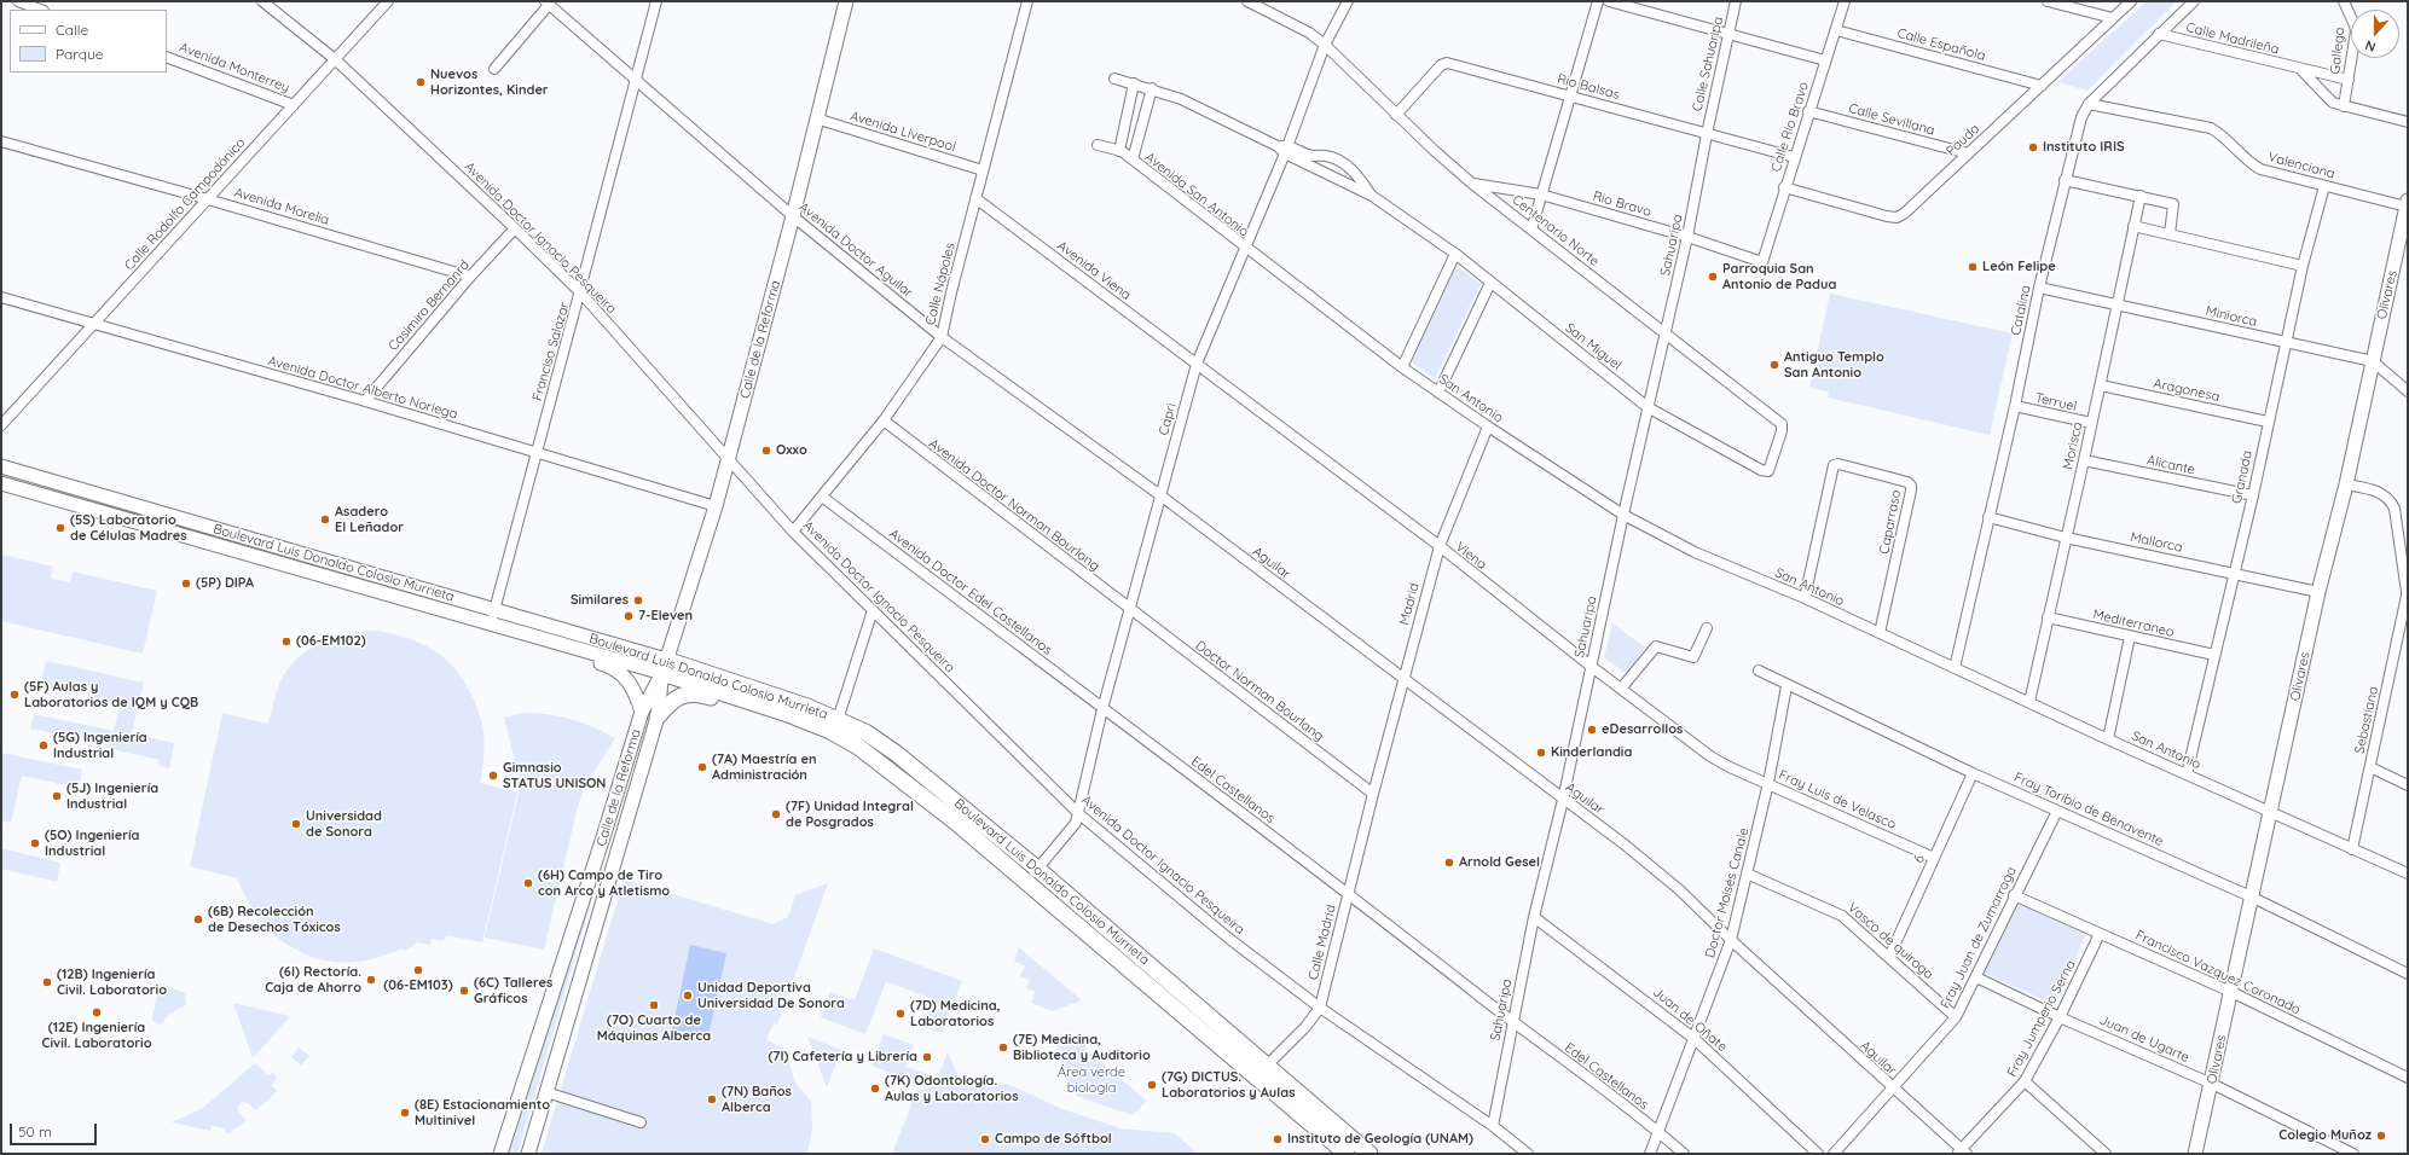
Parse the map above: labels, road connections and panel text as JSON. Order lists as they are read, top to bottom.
{
  "streets": {
    "main road": ["Olivares", "Calle de la Reforma", "Boulevard Luis Donaldo Colosio Murrieta"],
    "street": [
      "Calle Madrileña",
      "Calle Española",
      "Gallega",
      "Calle Sahuaripa",
      "Avenida Monterrey",
      "Rio Balsas",
      "Calle Sevillana",
      "Calle Río Bravo",
      "Avenida Liverpool",
      "Pauda",
      "Valenciana",
      "Avenida San Antonio",
      "Calle Rodolfo Campodónico",
      "Rio Bravo",
      "Avenida Morelia",
      "Centenario Norte",
      "Avenida Doctor Ignacio Pesqueira",
      "Sahuaripa",
      "Avenida Doctor Aguilar",
      "Avenida Viena",
      "Calle Nápoles",
      "Casimiro Bernanrd",
      "Catalina",
      "Miniorca",
      "San Miguel",
      "Franciso Salazar",
      "Avenida Doctor Alberto Noriega",
      "Aragonesa",
      "San Antonio",
      "Terruel",
      "Capri",
      "Morisca",
      "Alicante",
      "Granada",
      "Avenida Doctor Norman Bourlong",
      "Caparraso",
      "Mallorca",
      "Viena",
      "Aguilar",
      "Avenida Doctor Edel Castellanos",
      "Madrid",
      "Mediterraneo",
      "Doctor Norman Bourlang",
      "Sebastiana",
      "Edel Castellanos",
      "Fray Luis de Velasco",
      "Fray Toribio de Benavente",
      "6",
      "Doctor Moisés Canale",
      "Fray Juan de Zumarraga",
      "Vasco de quiroga",
      "Calle Madrid",
      "Francisco Vazquez Coronado",
      "Fray Jumperio Serna",
      "Juan de Oñate",
      "Juan de Ugarte"
    ]
  },
  "crossings": [
    ["Calle Madrileña", "Gallega"],
    ["Calle Madrileña", "Catalina"],
    ["Calle Española", "Calle Río Bravo"],
    ["Calle Española", "Pauda"],
    ["Calle Sahuaripa", "Rio Balsas"],
    ["Calle Sahuaripa", "Sahuaripa"],
    ["Avenida Monterrey", "Calle Rodolfo Campodónico"],
    ["Rio Balsas", "Calle Río Bravo"],
    ["Rio Balsas", "Centenario Norte"],
    ["Rio Balsas", "Sahuaripa"],
    ["Calle Sevillana", "Calle Río Bravo"],
    ["Calle Sevillana", "Pauda"],
    ["Calle Río Bravo", "Pauda"],
    ["Calle Río Bravo", "Rio Bravo"],
    ["Avenida Liverpool", "Calle Nápoles"],
    ["Avenida Liverpool", "Calle de la Reforma"],
    ["Valenciana", "Olivares"],
    ["Valenciana", "Catalina"],
    ["Valenciana", "Granada"],
    ["Avenida San Antonio", "San Antonio"],
    ["Avenida San Antonio", "Capri"],
    ["Calle Rodolfo Campodónico", "Avenida Morelia"],
    ["Calle Rodolfo Campodónico", "Avenida Doctor Ignacio Pesqueira"],
    ["Calle Rodolfo Campodónico", "Avenida Doctor Alberto Noriega"],
    ["Rio Bravo", "Centenario Norte"],
    ["Rio Bravo", "Sahuaripa"],
    ["Avenida Morelia", "Casimiro Bernanrd"],
    ["Centenario Norte", "Sahuaripa"],
    ["Centenario Norte", "San Miguel"],
    ["Centenario Norte", "Capri"],
    ["Avenida Doctor Ignacio Pesqueira", "Sahuaripa"],
    ["Avenida Doctor Ignacio Pesqueira", "Calle Nápoles"],
    ["Avenida Doctor Ignacio Pesqueira", "Casimiro Bernanrd"],
    ["Avenida Doctor Ignacio Pesqueira", "Calle de la Reforma"],
    ["Avenida Doctor Ignacio Pesqueira", "Franciso Salazar"],
    ["Avenida Doctor Ignacio Pesqueira", "Capri"],
    ["Avenida Doctor Ignacio Pesqueira", "Calle Madrid"],
    ["Sahuaripa", "San Miguel"],
    ["Sahuaripa", "San Antonio"],
    ["Sahuaripa", "Viena"],
    ["Sahuaripa", "Aguilar"],
    ["Sahuaripa", "Edel Castellanos"],
    ["Sahuaripa", "Juan de Oñate"],
    ["Avenida Doctor Aguilar", "Calle Nápoles"],
    ["Avenida Doctor Aguilar", "Calle de la Reforma"],
    ["Avenida Doctor Aguilar", "Franciso Salazar"],
    ["Avenida Doctor Aguilar", "Capri"],
    ["Avenida Doctor Aguilar", "Aguilar"],
    ["Avenida Viena", "Calle Nápoles"],
    ["Avenida Viena", "Capri"],
    ["Avenida Viena", "Viena"],
    ["Calle Nápoles", "Avenida Doctor Norman Bourlong"],
    ["Calle Nápoles", "Avenida Doctor Edel Castellanos"],
    ["Olivares", "Miniorca"],
    ["Olivares", "San Antonio"],
    ["Olivares", "Mallorca"],
    ["Olivares", "Sebastiana"],
    ["Olivares", "Fray Toribio de Benavente"],
    ["Olivares", "Francisco Vazquez Coronado"],
    ["Olivares", "Juan de Ugarte"],
    ["Casimiro Bernanrd", "Avenida Doctor Alberto Noriega"],
    ["Catalina", "Miniorca"],
    ["Catalina", "San Antonio"],
    ["Catalina", "Terruel"],
    ["Catalina", "Mallorca"],
    ["Miniorca", "Morisca"],
    ["Miniorca", "Granada"],
    ["Calle de la Reforma", "Avenida Doctor Alberto Noriega"],
    ["Calle de la Reforma", "Boulevard Luis Donaldo Colosio Murrieta"],
    ["San Miguel", "Capri"],
    ["Franciso Salazar", "Avenida Doctor Alberto Noriega"],
    ["Franciso Salazar", "Boulevard Luis Donaldo Colosio Murrieta"],
    ["Aragonesa", "Morisca"],
    ["Aragonesa", "Granada"],
    ["San Antonio", "Capri"],
    ["San Antonio", "Morisca"],
    ["San Antonio", "Granada"],
    ["San Antonio", "Caparraso"],
    ["San Antonio", "Madrid"],
    ["San Antonio", "Sebastiana"],
    ["Terruel", "Morisca"],
    ["Capri", "Avenida Doctor Norman Bourlong"],
    ["Capri", "Viena"],
    ["Capri", "Boulevard Luis Donaldo Colosio Murrieta"],
    ["Capri", "Aguilar"],
    ["Capri", "Avenida Doctor Edel Castellanos"],
    ["Capri", "Doctor Norman Bourlang"],
    ["Capri", "Edel Castellanos"],
    ["Morisca", "Alicante"],
    ["Morisca", "Mallorca"],
    ["Morisca", "Mediterraneo"],
    ["Alicante", "Granada"],
    ["Granada", "Mallorca"],
    ["Granada", "Mediterraneo"],
    ["Avenida Doctor Norman Bourlong", "Doctor Norman Bourlang"],
    ["Viena", "Madrid"],
    ["Viena", "Fray Luis de Velasco"],
    ["Boulevard Luis Donaldo Colosio Murrieta", "Calle Madrid"],
    ["Aguilar", "Madrid"],
    ["Aguilar", "Doctor Moisés Canale"],
    ["Aguilar", "Fray Juan de Zumarraga"],
    ["Aguilar", "Fray Jumperio Serna"],
    ["Avenida Doctor Edel Castellanos", "Edel Castellanos"],
    ["Madrid", "Doctor Norman Bourlang"],
    ["Madrid", "Calle Madrid"],
    ["Doctor Norman Bourlang", "Calle Madrid"],
    ["Edel Castellanos", "Doctor Moisés Canale"],
    ["Edel Castellanos", "Calle Madrid"],
    ["Fray Luis de Velasco", "6"],
    ["Fray Luis de Velasco", "Doctor Moisés Canale"],
    ["Fray Toribio de Benavente", "6"],
    ["Fray Toribio de Benavente", "Doctor Moisés Canale"],
    ["Fray Toribio de Benavente", "Fray Juan de Zumarraga"],
    ["6", "Vasco de quiroga"],
    ["Doctor Moisés Canale", "Vasco de quiroga"],
    ["Doctor Moisés Canale", "Juan de Oñate"],
    ["Fray Juan de Zumarraga", "Vasco de quiroga"],
    ["Fray Juan de Zumarraga", "Francisco Vazquez Coronado"],
    ["Fray Juan de Zumarraga", "Juan de Ugarte"],
    ["Francisco Vazquez Coronado", "Fray Jumperio Serna"],
    ["Fray Jumperio Serna", "Juan de Ugarte"]
  ],
  "parks": ["Área verde biología"],
  "places": [
    "Nuevos Horizontes, Kinder",
    "Instituto IRIS",
    "León Felipe",
    "Parroquia San Antonio de Padua",
    "Antiguo Templo San Antonio",
    "Oxxo",
    "Asadero El Leñador",
    "(5S) Laboratorio de Células Madres",
    "(5P) DIPA",
    "Similares",
    "7-Eleven",
    "(06-EM102)",
    "(5F) Aulas y Laboratorios de IQM y CQB",
    "eDesarrollos",
    "(5G) Ingeniería Industrial",
    "Kinderlandia",
    "(7A) Maestría en Administración",
    "Gimnasio STATUS UNISON",
    "(5J) Ingeniería Industrial",
    "(7F) Unidad Integral de Posgrados",
    "Universidad de Sonora",
    "(5O) Ingeniería Industrial",
    "Arnold Gesel",
    "(6H) Campo de Tiro con Arco y Atletismo",
    "(6B) Recolección de Desechos Tóxicos",
    "(06-EM103)",
    "(6I) Rectoría. Caja de Ahorro",
    "(12B) Ingeniería Civil. Laboratorio",
    "(6C) Talleres Gráficos",
    "Unidad Deportiva Universidad De Sonora",
    "(7O) Cuarto de Máquinas Alberca",
    "(12E) Ingeniería Civil. Laboratorio",
    "(7D) Medicina, Laboratorios",
    "(7E) Medicina, Biblioteca y Auditorio",
    "(7I) Cafetería y Librería",
    "(7G) DICTUS. Laboratorios y Aulas",
    "(7K) Odontología. Aulas y Laboratorios",
    "(7N) Baños Alberca",
    "(8E) Estacionamiento Multinivel",
    "Colegio Muñoz",
    "Campo de Sóftbol",
    "Instituto de Geología (UNAM)"
  ],
  "legend": ["Calle", "Parque"],
  "scale_bar": "50 m",
  "north": "bottom"
}
